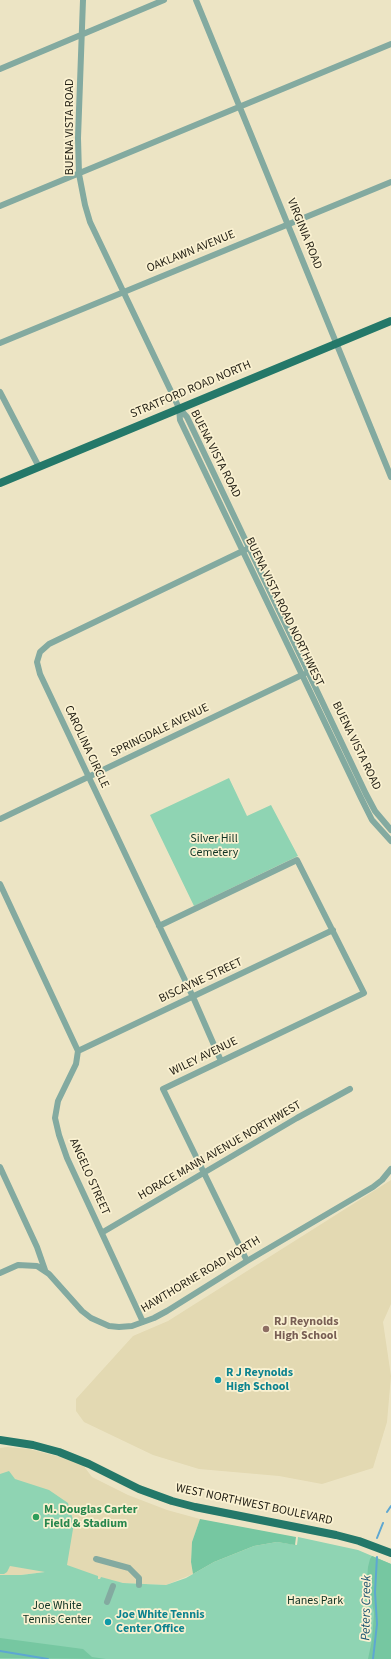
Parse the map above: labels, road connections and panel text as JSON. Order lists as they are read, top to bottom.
{
  "streets": {
    "main road": ["STRATFORD ROAD NORTH", "WEST NORTHWEST BOULEVARD"],
    "street": [
      "BUENA VISTA ROAD",
      "VIRGINIA ROAD",
      "OAKLAWN AVENUE",
      "BUENA VISTA ROAD NORTHWEST",
      "SPRINGDALE AVENUE",
      "CAROLINA CIRCLE",
      "BISCAYNE STREET",
      "WILEY AVENUE",
      "HORACE MANN AVENUE NORTHWEST",
      "ANGELO STREET",
      "HAWTHORNE ROAD NORTH"
    ]
  },
  "crossings": [
    ["BUENA VISTA ROAD", "OAKLAWN AVENUE"],
    ["BUENA VISTA ROAD", "STRATFORD ROAD NORTH"],
    ["BUENA VISTA ROAD", "BUENA VISTA ROAD NORTHWEST"],
    ["BUENA VISTA ROAD", "SPRINGDALE AVENUE"],
    ["BUENA VISTA ROAD", "CAROLINA CIRCLE"],
    ["VIRGINIA ROAD", "OAKLAWN AVENUE"],
    ["VIRGINIA ROAD", "STRATFORD ROAD NORTH"],
    ["STRATFORD ROAD NORTH", "BUENA VISTA ROAD NORTHWEST"],
    ["BUENA VISTA ROAD NORTHWEST", "SPRINGDALE AVENUE"],
    ["BUENA VISTA ROAD NORTHWEST", "CAROLINA CIRCLE"],
    ["SPRINGDALE AVENUE", "CAROLINA CIRCLE"],
    ["CAROLINA CIRCLE", "BISCAYNE STREET"],
    ["CAROLINA CIRCLE", "WILEY AVENUE"],
    ["BISCAYNE STREET", "WILEY AVENUE"],
    ["BISCAYNE STREET", "ANGELO STREET"],
    ["WILEY AVENUE", "HORACE MANN AVENUE NORTHWEST"],
    ["WILEY AVENUE", "HAWTHORNE ROAD NORTH"],
    ["HORACE MANN AVENUE NORTHWEST", "ANGELO STREET"],
    ["ANGELO STREET", "HAWTHORNE ROAD NORTH"]
  ],
  "water": ["Peters Creek"],
  "parks": ["Silver Hill Cemetery", "Hanes Park", "Joe White Tennis Center"],
  "places": [
    "RJ Reynolds High School",
    "R J Reynolds High School",
    "M. Douglas Carter Field & Stadium",
    "Joe White Tennis Center Office"
  ]
}
